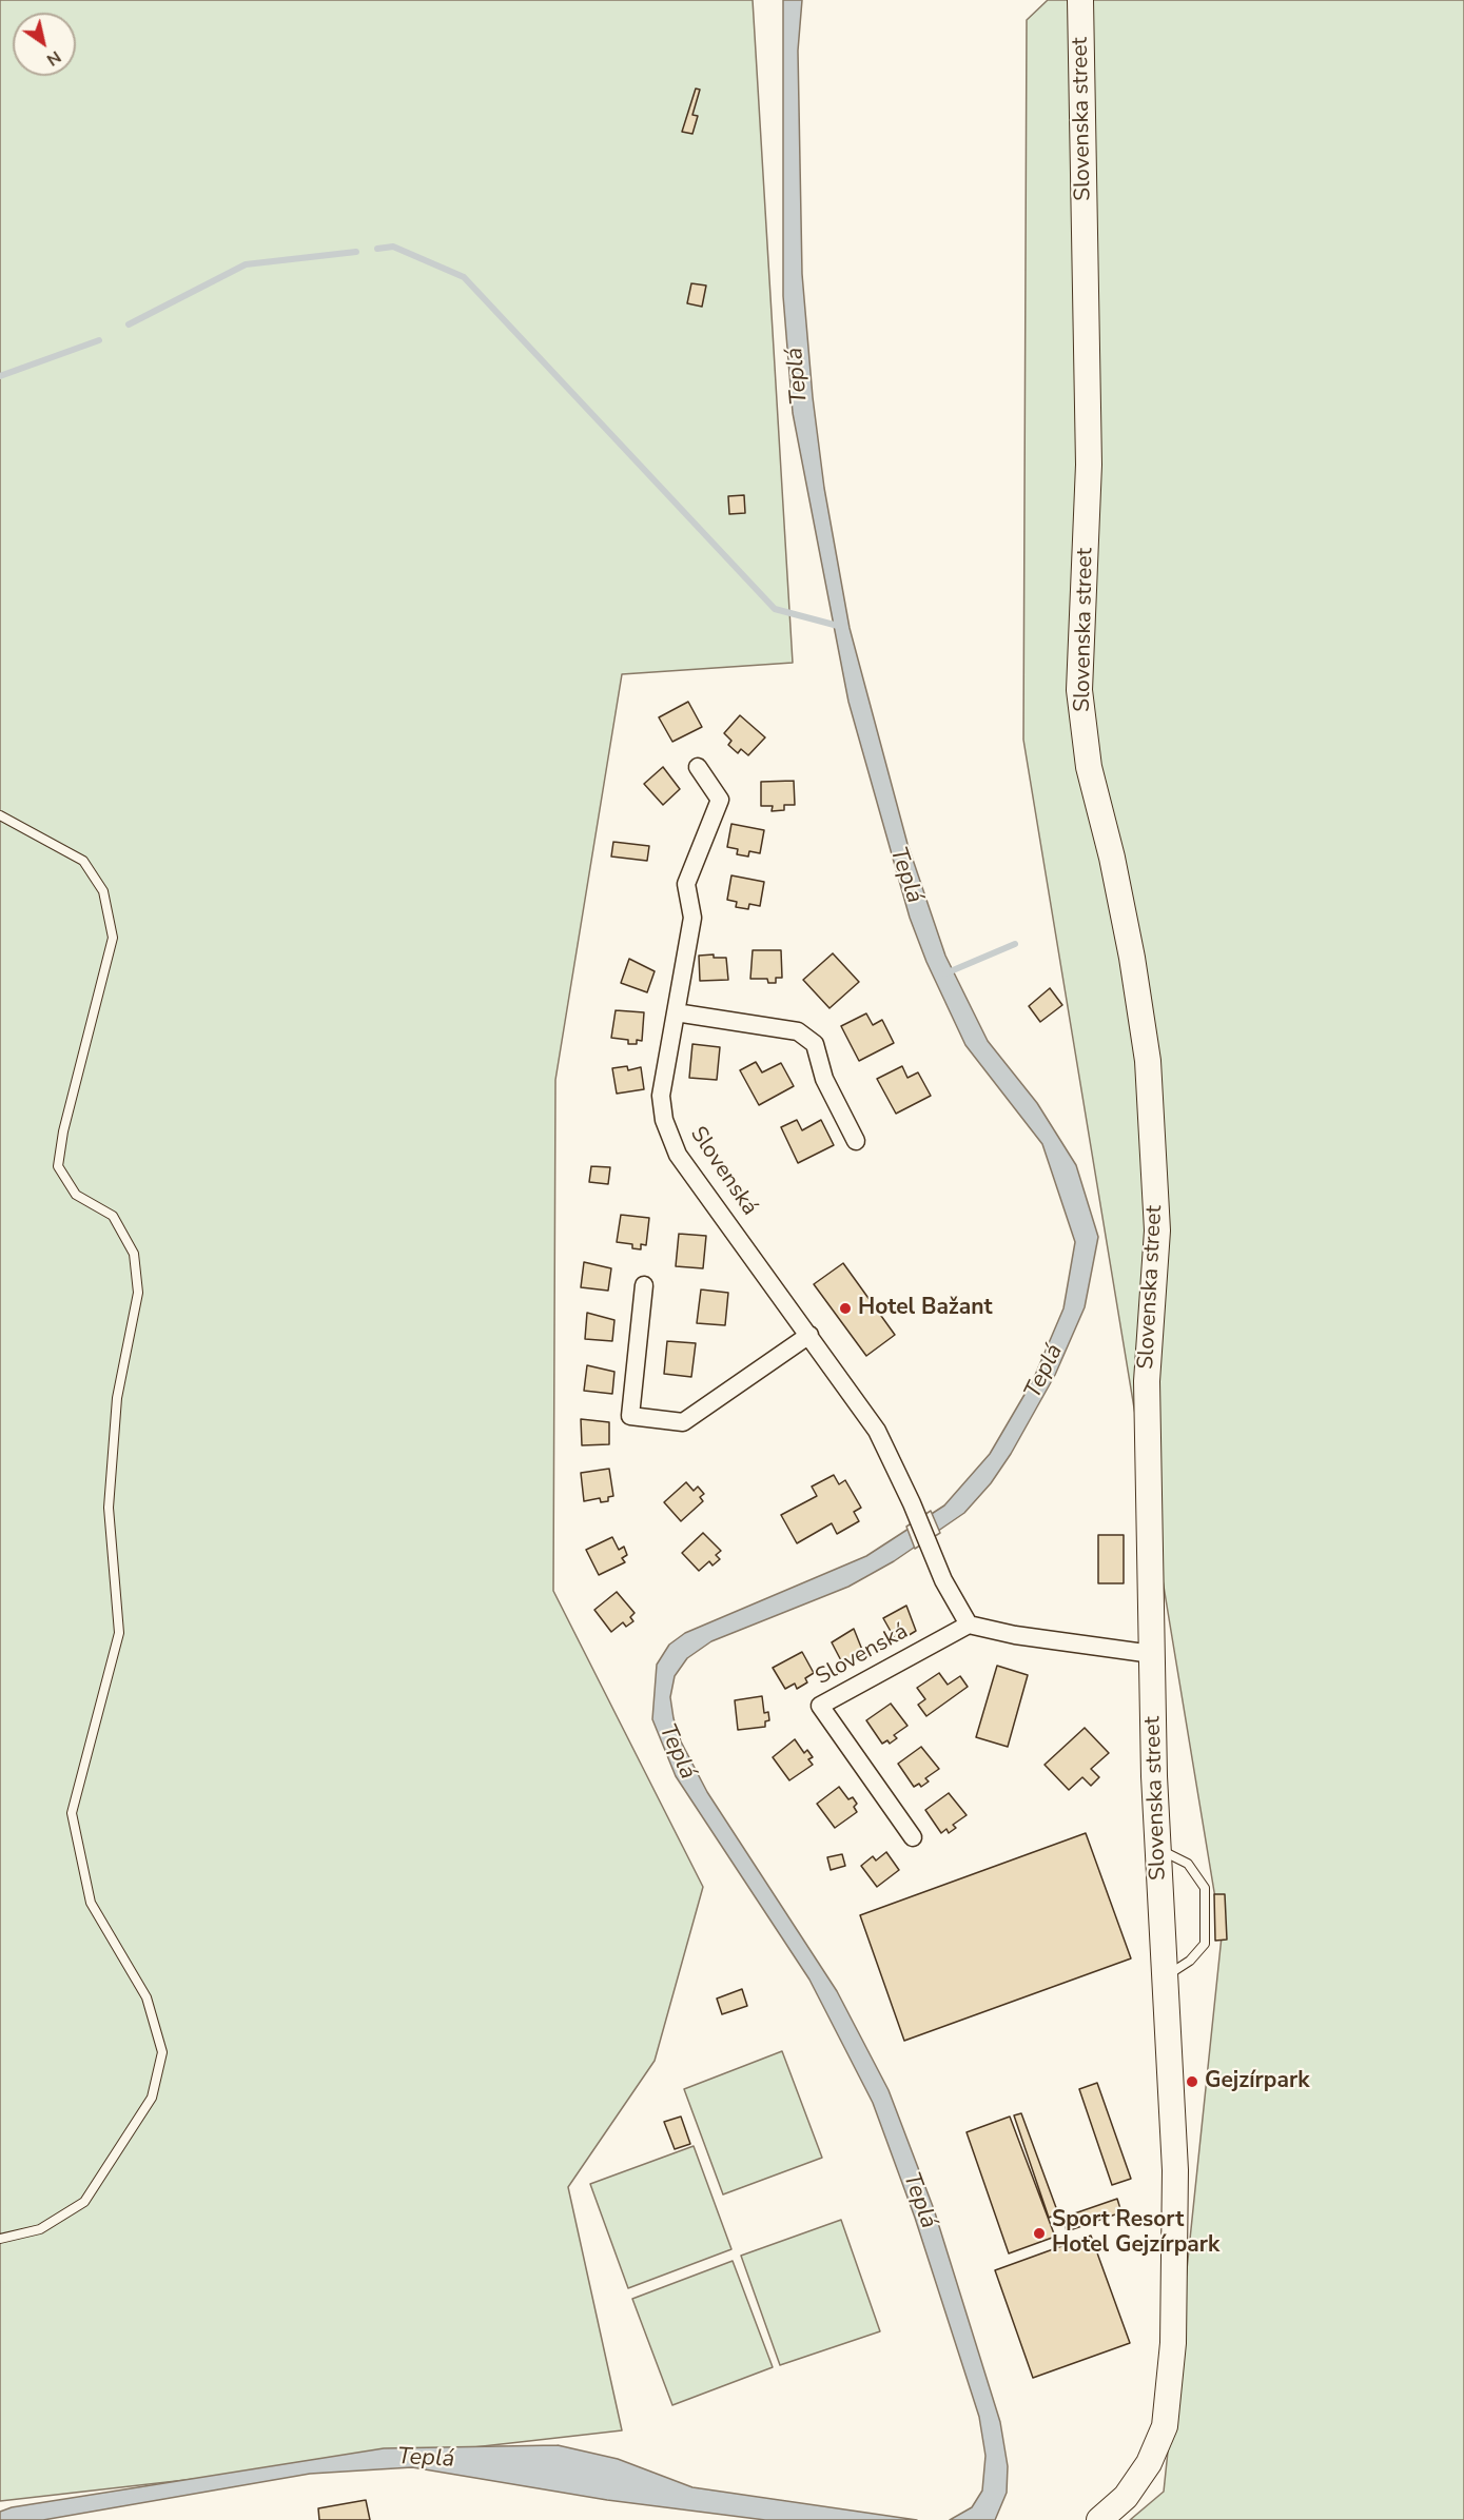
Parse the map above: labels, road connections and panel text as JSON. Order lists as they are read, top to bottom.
{
  "streets": {
    "street": ["Slovenska street", "Slovenská"]
  },
  "water": ["Teplá"],
  "places": ["Hotel Bažant", "Gejzírpark", "Sport Resort Hotel Gejzírpark"],
  "north": "bottom right"
}
